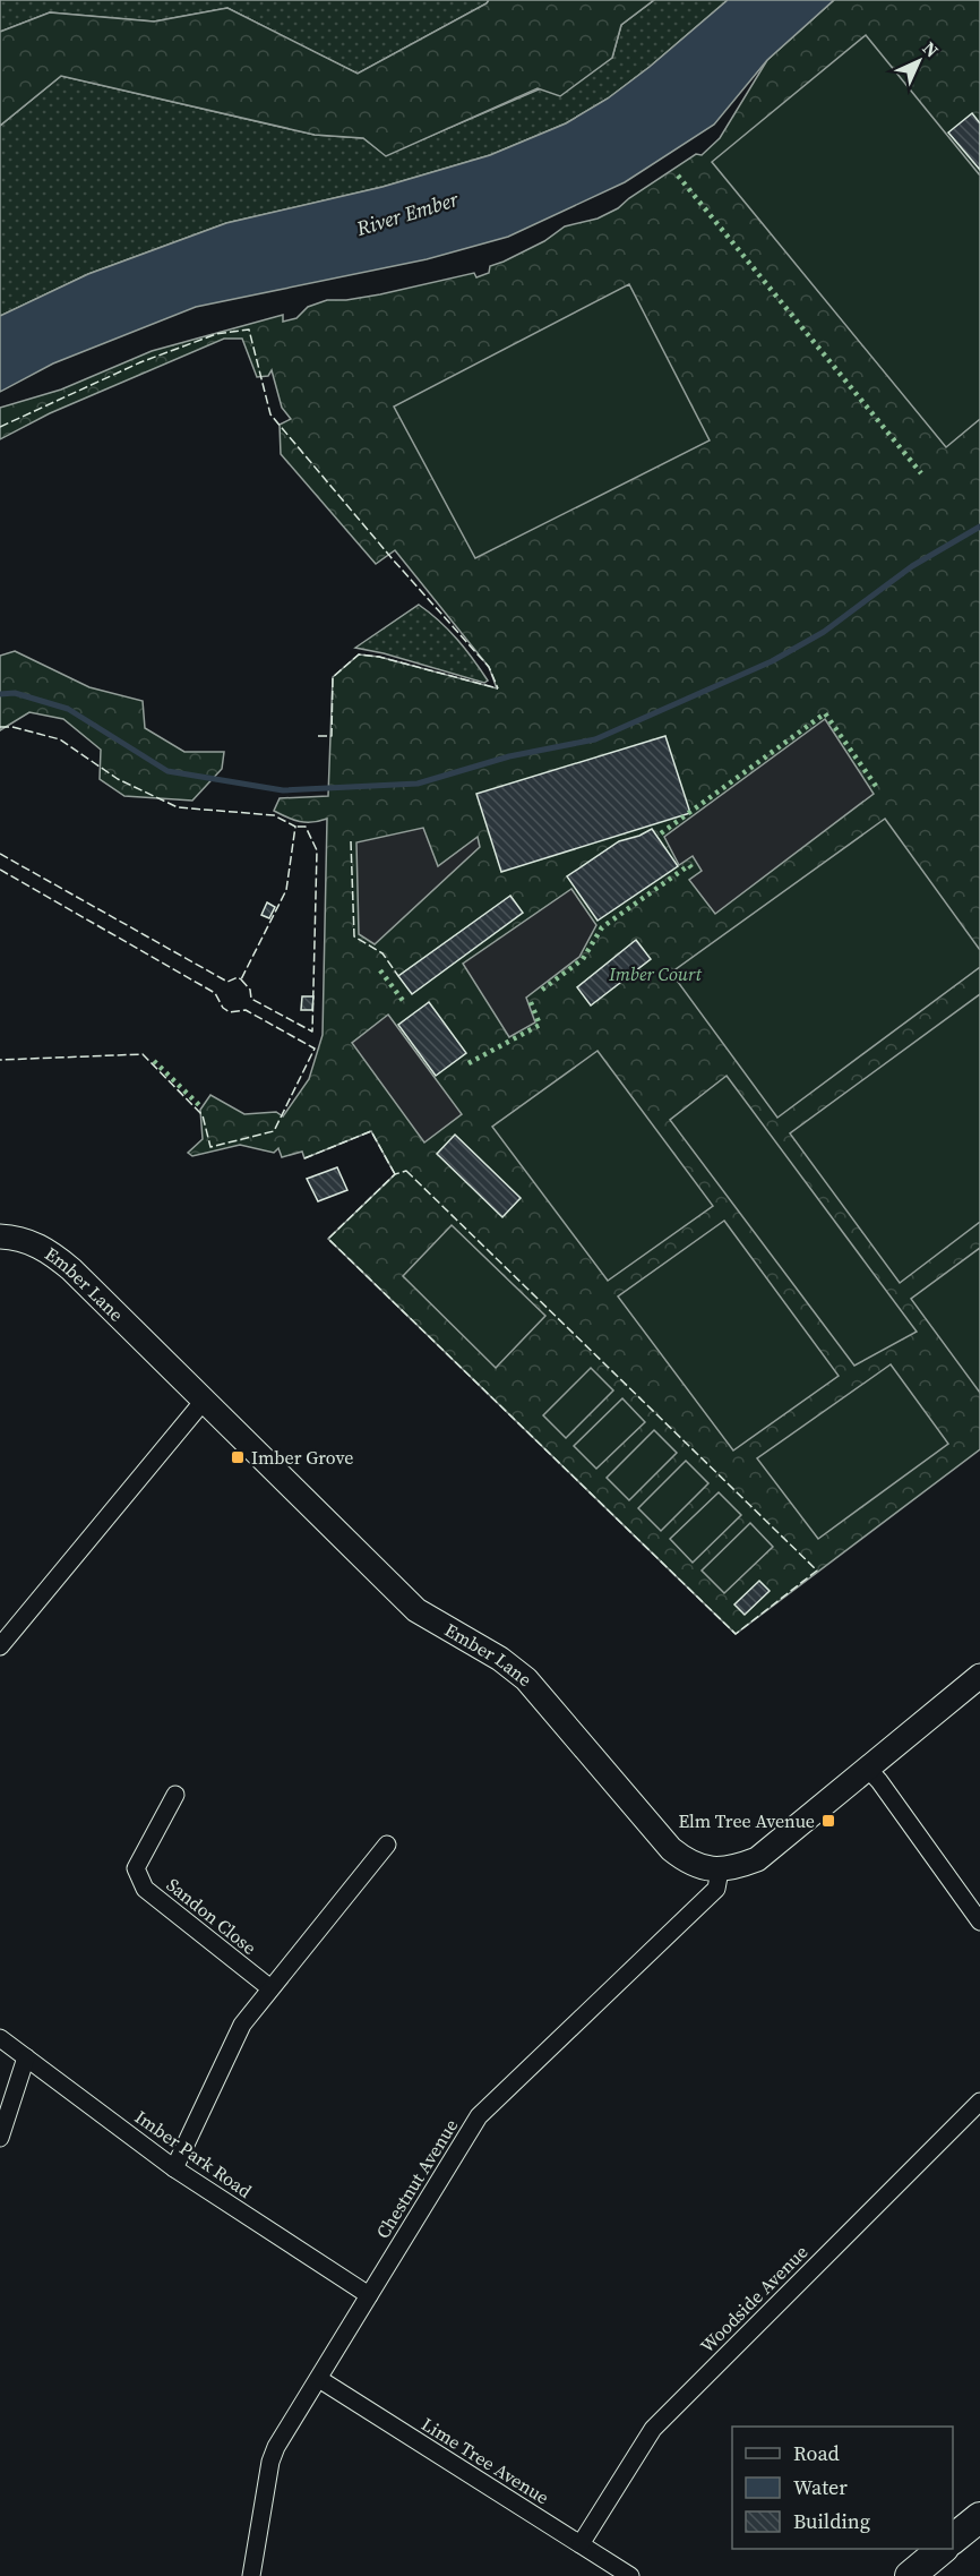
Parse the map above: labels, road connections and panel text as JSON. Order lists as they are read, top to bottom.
{
  "streets": {
    "main road": ["Ember Lane"],
    "street": [
      "Sandon Close",
      "Imber Park Road",
      "Chestnut Avenue",
      "Woodside Avenue",
      "Lime Tree Avenue"
    ]
  },
  "crossings": [
    ["Ember Lane", "Chestnut Avenue"],
    ["Imber Park Road", "Chestnut Avenue"],
    ["Chestnut Avenue", "Lime Tree Avenue"],
    ["Woodside Avenue", "Lime Tree Avenue"]
  ],
  "water": ["River Ember"],
  "parks": ["Imber Court"],
  "places": {
    "transit": ["Imber Grove", "Elm Tree Avenue"]
  },
  "legend": ["Road", "Water", "Building"],
  "north": "top right"
}
